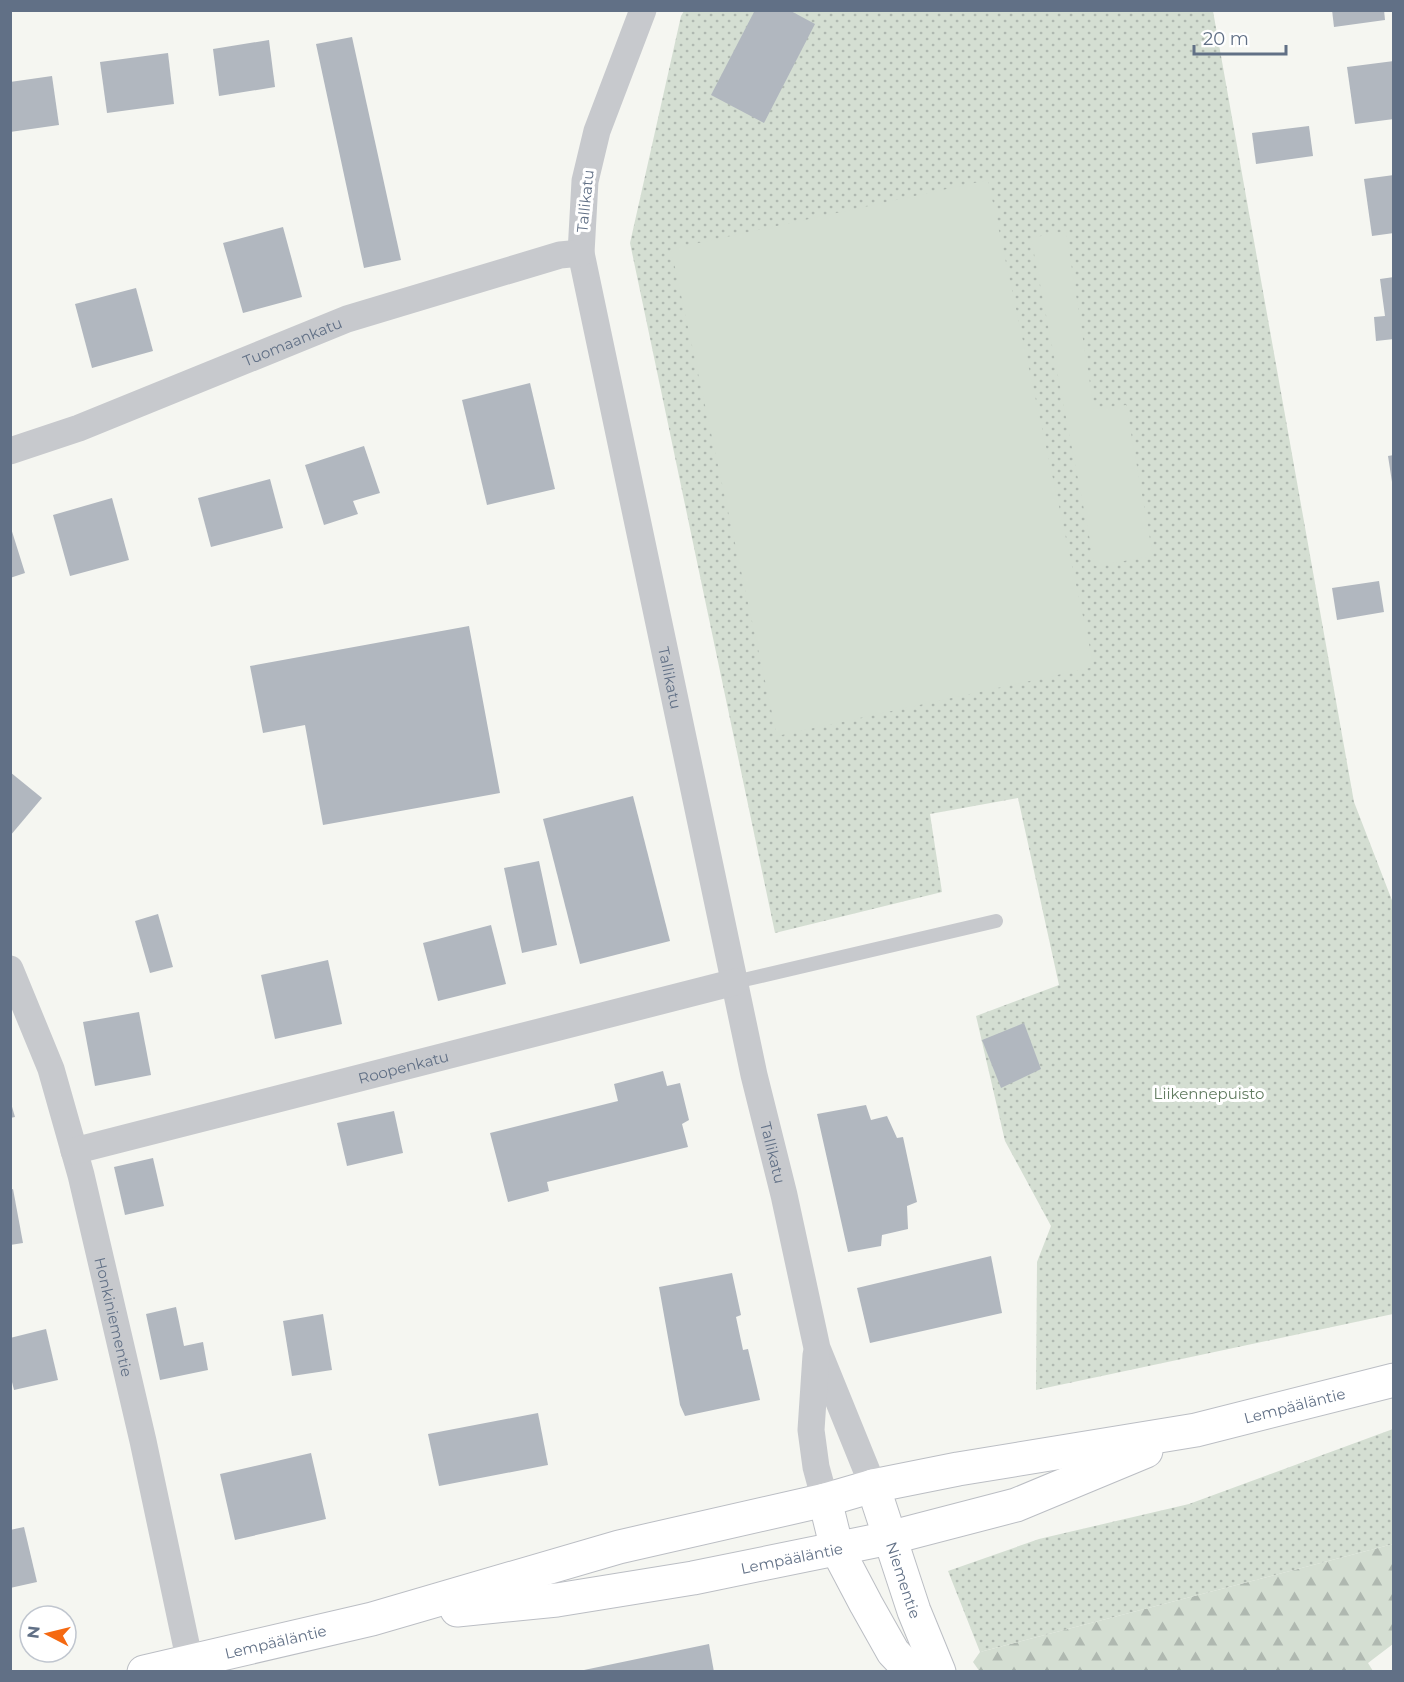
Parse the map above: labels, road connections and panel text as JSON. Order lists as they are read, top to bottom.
{
  "streets": {
    "main road": ["Lempääläntie", "Niementie"],
    "street": [
      "Tallikatu",
      "Tuomaankatu",
      "Roopenkatu",
      "Honkiniementie"
    ]
  },
  "crossings": [
    ["Tallikatu", "Tuomaankatu"],
    ["Tallikatu", "Roopenkatu"],
    ["Tallikatu", "Lempääläntie"],
    ["Tallikatu", "Niementie"],
    ["Roopenkatu", "Honkiniementie"],
    ["Honkiniementie", "Lempääläntie"],
    ["Lempääläntie", "Niementie"]
  ],
  "parks": ["Liikennepuisto"],
  "scale_bar": "20 m",
  "north": "left"
}
